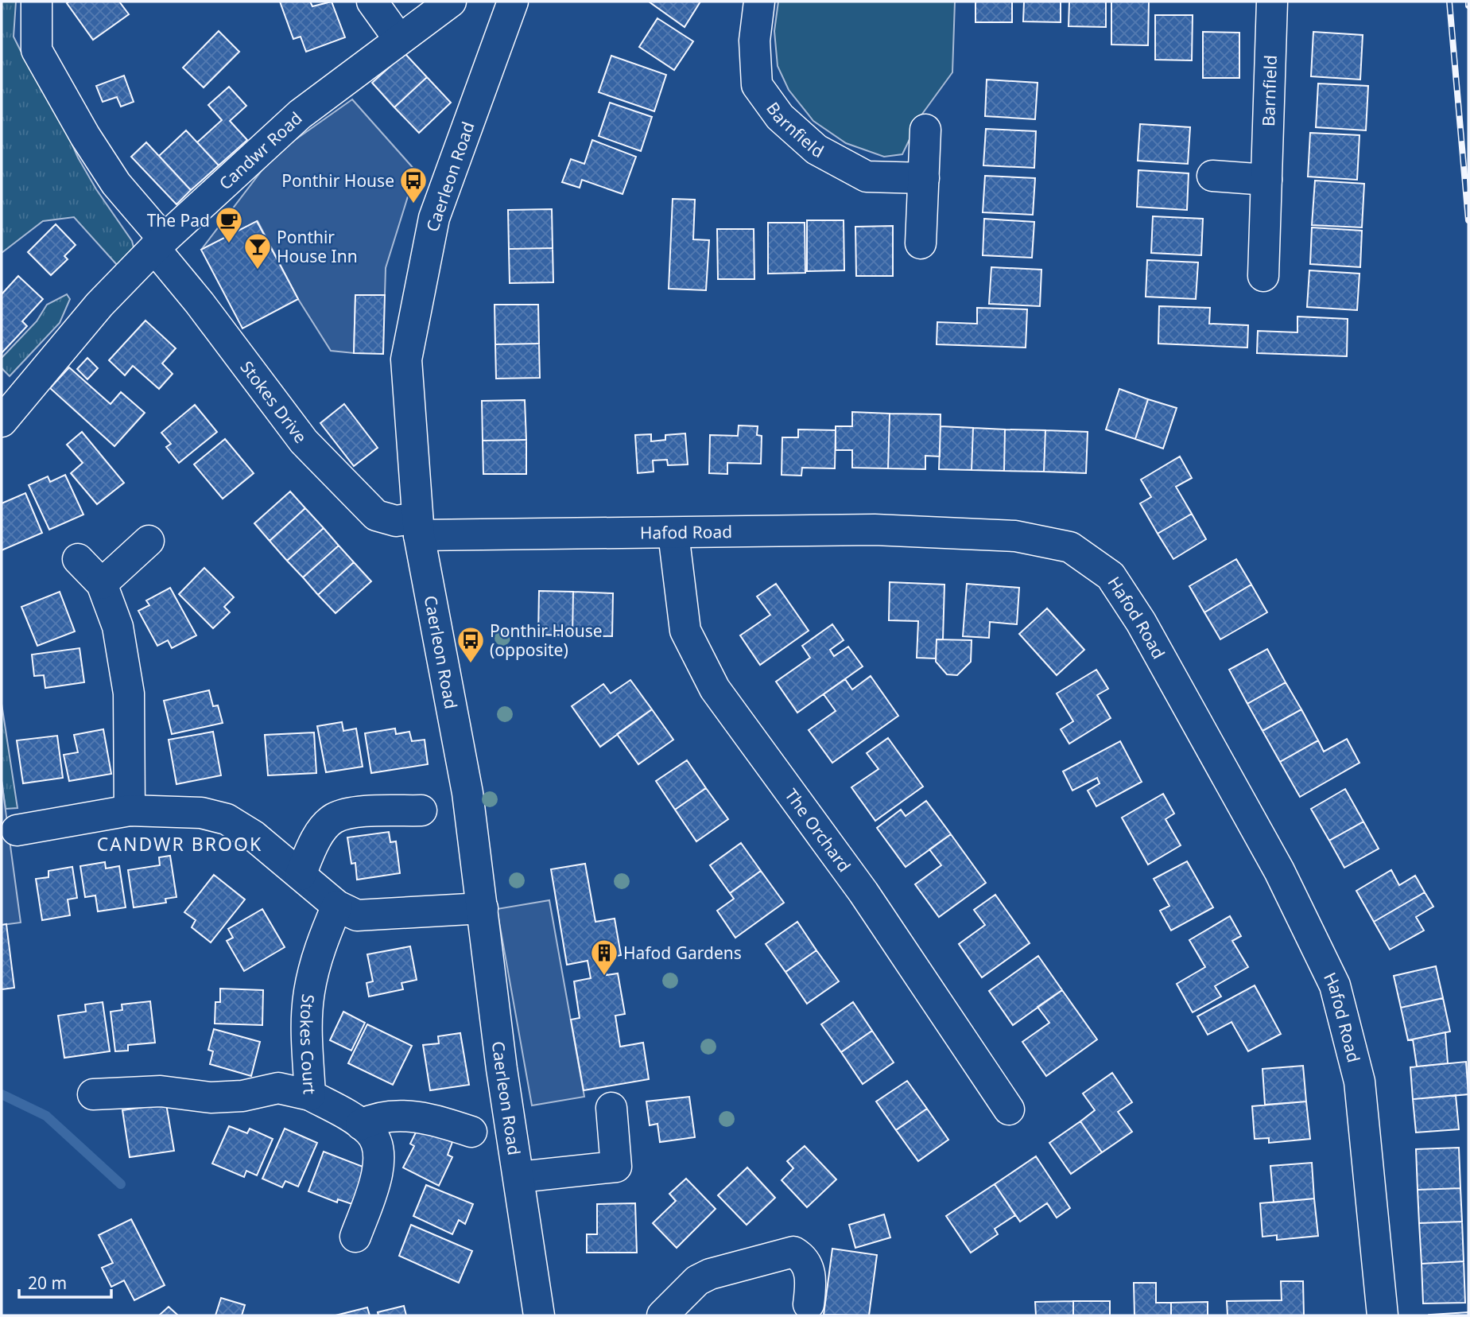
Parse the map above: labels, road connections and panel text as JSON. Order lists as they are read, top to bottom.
{
  "streets": {
    "street": [
      "Barnfield",
      "Candwr Road",
      "Caerleon Road",
      "Stokes Drive",
      "Hafod Road",
      "The Orchard",
      "Stokes Court"
    ]
  },
  "crossings": [
    ["Candwr Road", "Stokes Drive"],
    ["Caerleon Road", "Stokes Drive"],
    ["Caerleon Road", "Hafod Road"],
    ["Stokes Drive", "Hafod Road"],
    ["Hafod Road", "The Orchard"]
  ],
  "districts": ["CANDWR BROOK"],
  "places": {
    "bus stop": ["Ponthir House", "Ponthir House (opposite)"],
    "cafe": ["The Pad"],
    "bar": ["Ponthir House Inn"],
    "building": ["Hafod Gardens"]
  },
  "scale_bar": "20 m"
}
